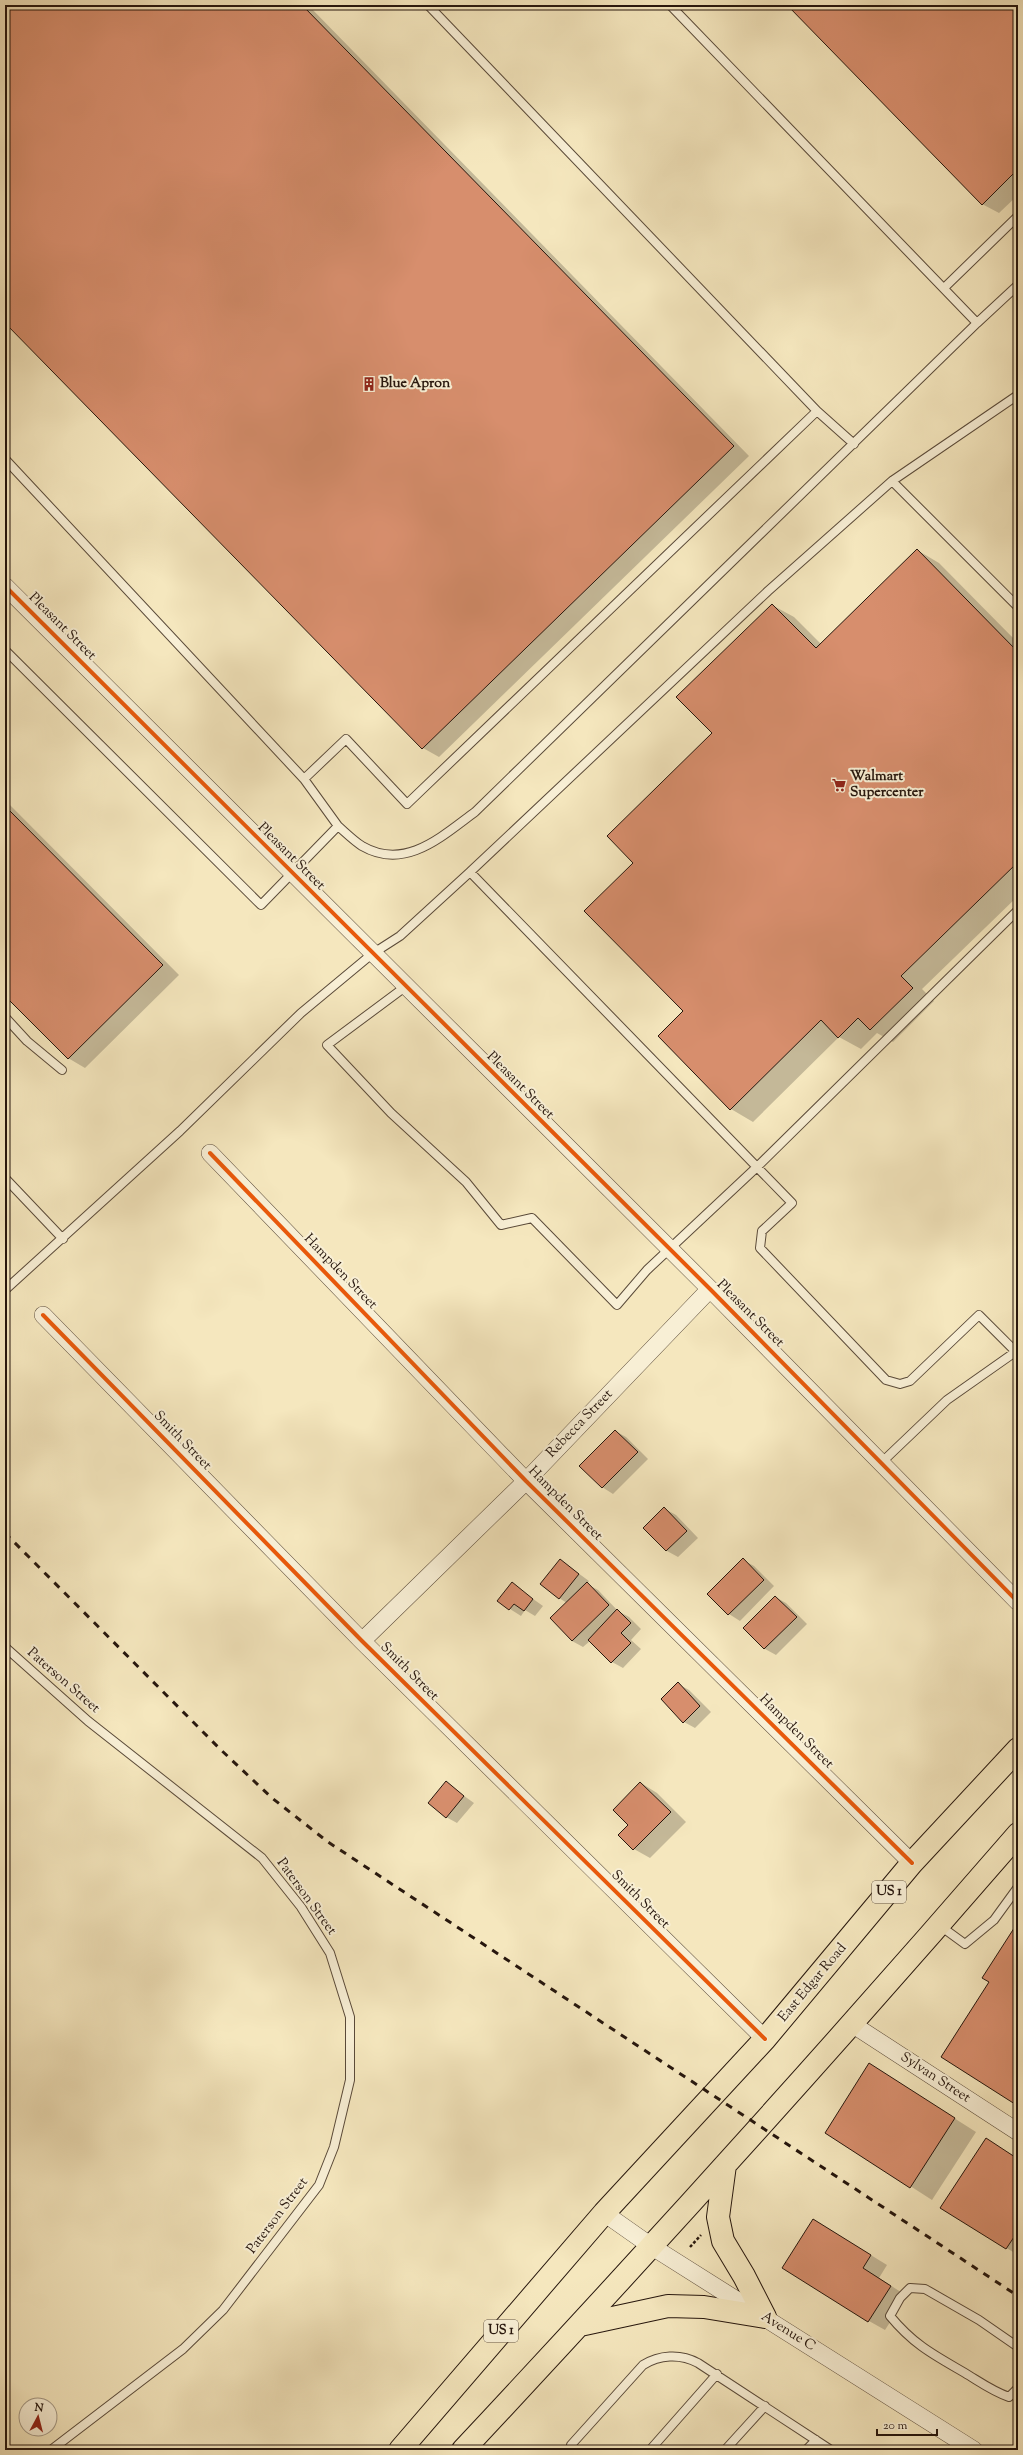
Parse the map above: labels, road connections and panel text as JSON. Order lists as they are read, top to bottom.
{
  "streets": {
    "highway": ["US 1", "East Edgar Road"],
    "street": [
      "Pleasant Street",
      "Hampden Street",
      "Rebecca Street",
      "Smith Street",
      "Sylvan Street",
      "Avenue C"
    ],
    "lane": ["Paterson Street"]
  },
  "crossings": [
    ["Pleasant Street", "Rebecca Street"],
    ["Hampden Street", "Rebecca Street"],
    ["Hampden Street", "East Edgar Road"],
    ["Rebecca Street", "Smith Street"],
    ["Smith Street", "East Edgar Road"],
    ["US 1", "East Edgar Road"],
    ["US 1", "Avenue C"],
    ["East Edgar Road", "Avenue C"]
  ],
  "places": {
    "building": ["Blue Apron"],
    "supermarket": ["Walmart Supercenter"]
  },
  "scale_bar": "20 m",
  "north": "top"
}
